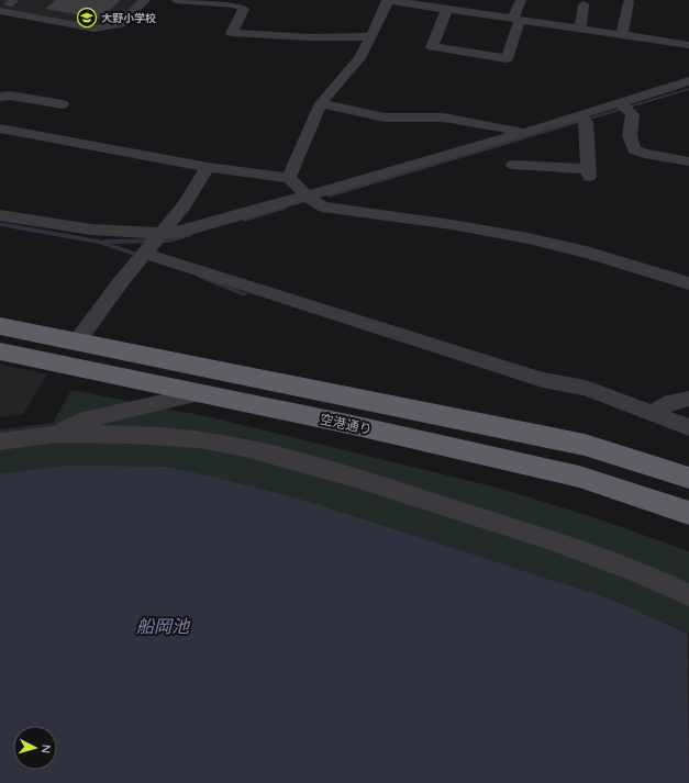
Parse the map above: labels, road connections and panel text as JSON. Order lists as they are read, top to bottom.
{
  "streets": {
    "highway": ["空港通り"]
  },
  "water": ["船岡池"],
  "places": {
    "school or university": ["大野小学校"]
  },
  "north": "right"
}
